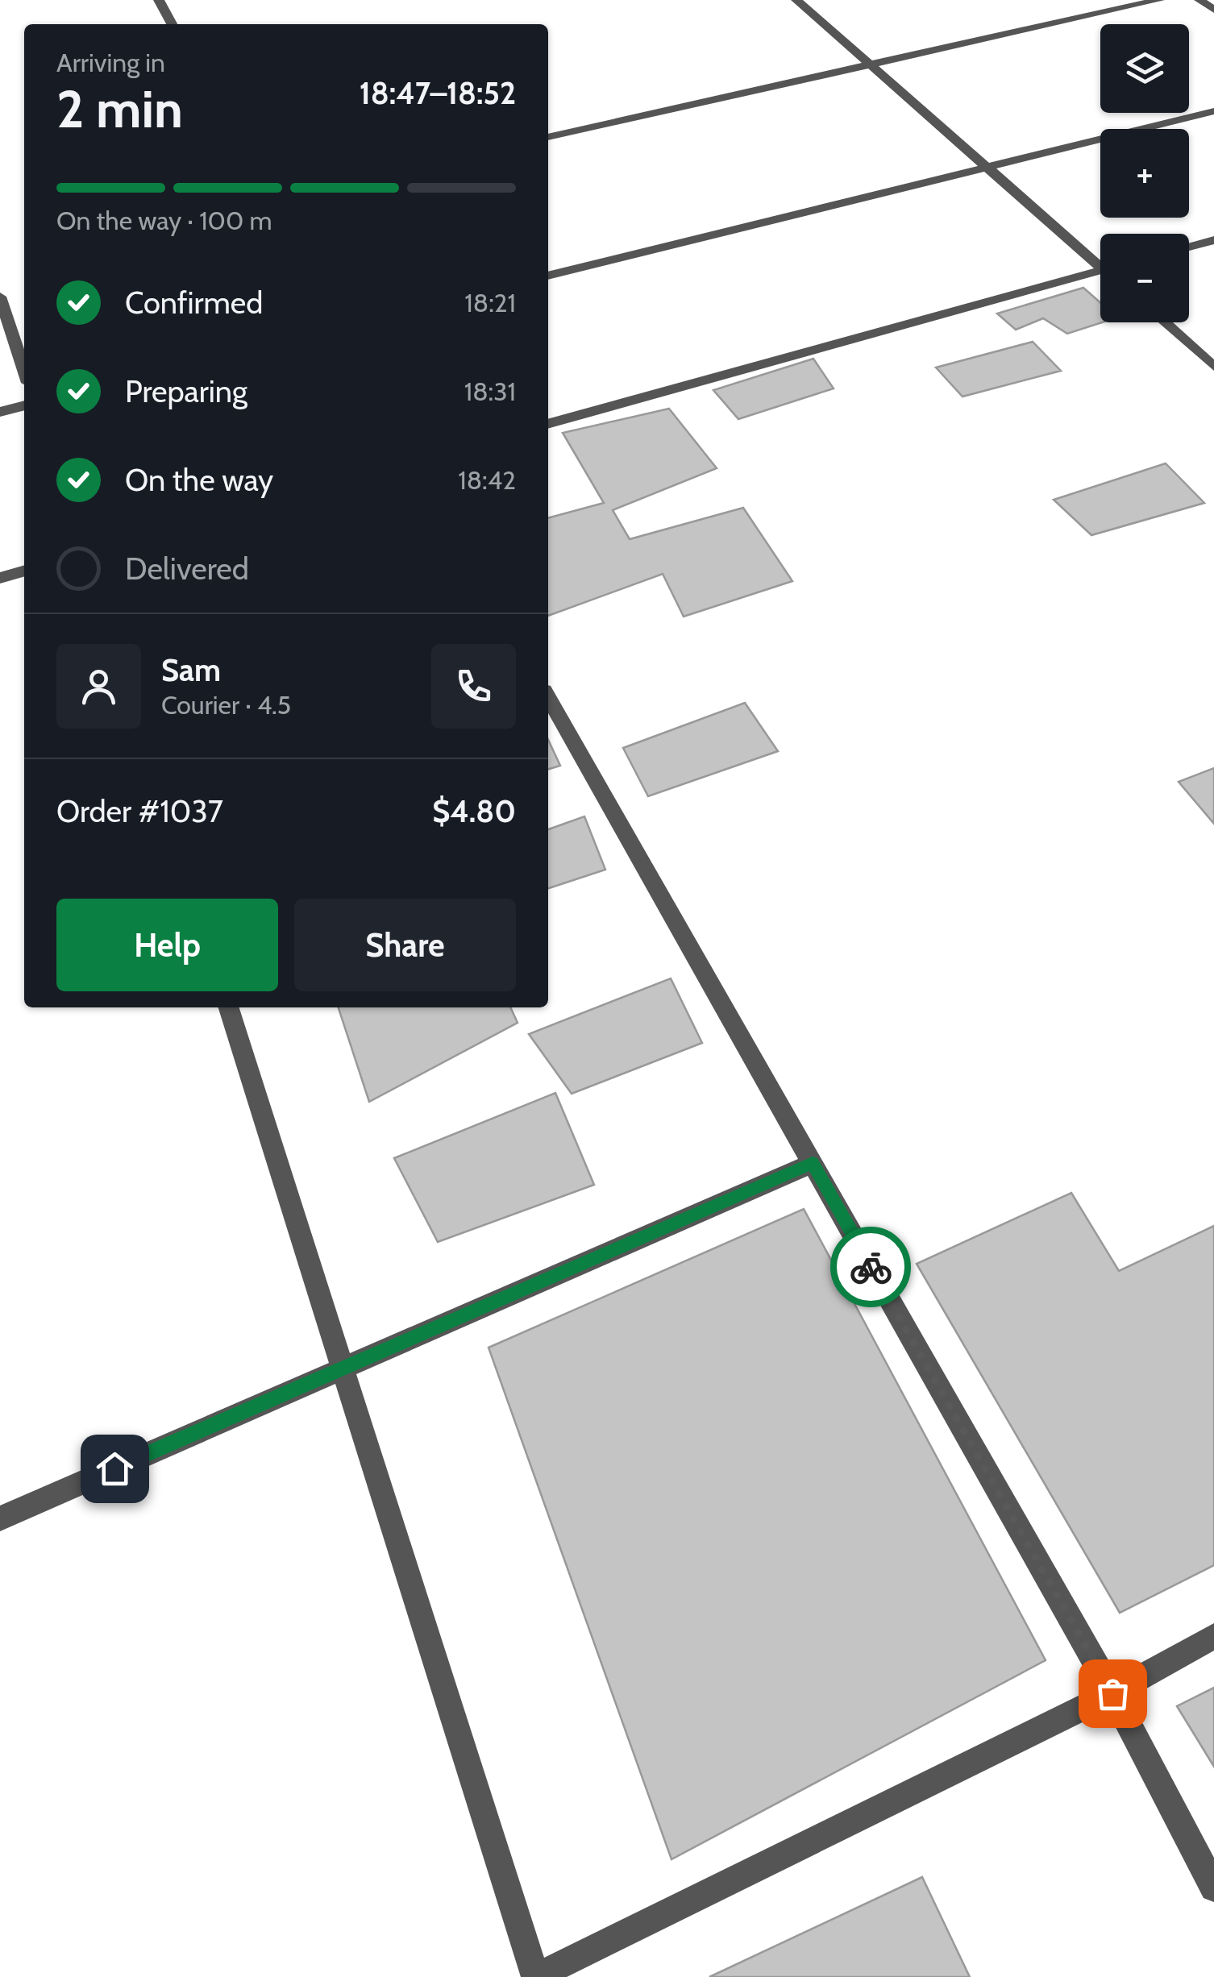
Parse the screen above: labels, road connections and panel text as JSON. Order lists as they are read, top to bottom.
{
  "page": {
    "map_buttons": ["+", "−"],
    "heading": ["2 min", "Arriving in", "18:47–18:52"],
    "panel": [
      "Sam",
      "Courier · 4.5",
      "Order #1037",
      "$4.80"
    ],
    "bar": "On the way · 100 m",
    "list": [
      ["Confirmed", "18:21"],
      ["Preparing", "18:31"],
      ["On the way", "18:42"],
      "Delivered"
    ],
    "buttons": ["Help", "Share"]
  }
}
